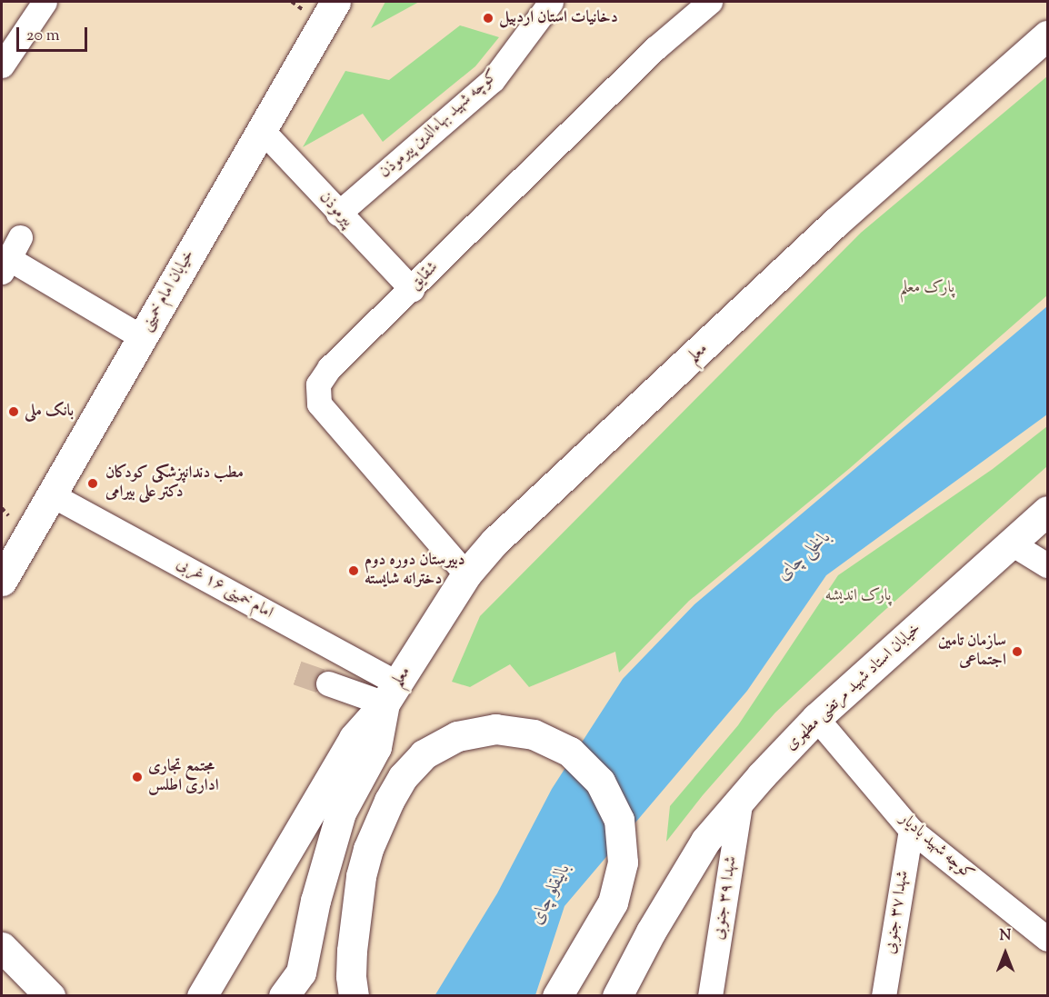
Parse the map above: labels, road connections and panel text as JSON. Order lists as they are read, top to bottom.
{
  "streets": {
    "main road": ["خیابان امام خمینی", "معلم", "خیابان استاد شهید مرتضی مطهری"],
    "street": [
      "کوچه شهید بهاءالدین پیرموذن",
      "پیرموذن",
      "شقایق",
      "امام خمینی ۱۶ غربی",
      "کوچه شهید بادیار",
      "شهدا ۳۹ جنوبی",
      "شهدا ۳۷ جنوبی"
    ]
  },
  "crossings": [
    ["کوچه شهید بهاءالدین پیرموذن", "پیرموذن"],
    ["پیرموذن", "شقایق"],
    ["پیرموذن", "خیابان امام خمینی"],
    ["شقایق", "معلم"],
    ["خیابان امام خمینی", "امام خمینی ۱۶ غربی"],
    ["معلم", "امام خمینی ۱۶ غربی"],
    ["خیابان استاد شهید مرتضی مطهری", "کوچه شهید بادیار"],
    ["خیابان استاد شهید مرتضی مطهری", "شهدا ۳۹ جنوبی"],
    ["کوچه شهید بادیار", "شهدا ۳۷ جنوبی"]
  ],
  "water": ["بالخلی چای", "بالیقلو چای"],
  "parks": ["پارک معلم", "پارک اندیشه"],
  "places": [
    "دخانیات استان اردبیل",
    "بانک ملی",
    "مطب دندانپزشکی کودکان دکتر علی بیرامی",
    "دبیرستان دوره دوم دخترانه شایسته",
    "سازمان تامین اجتماعی",
    "مجتمع تجاری اداری اطلس"
  ],
  "scale_bar": "20 m",
  "north": "top"
}
